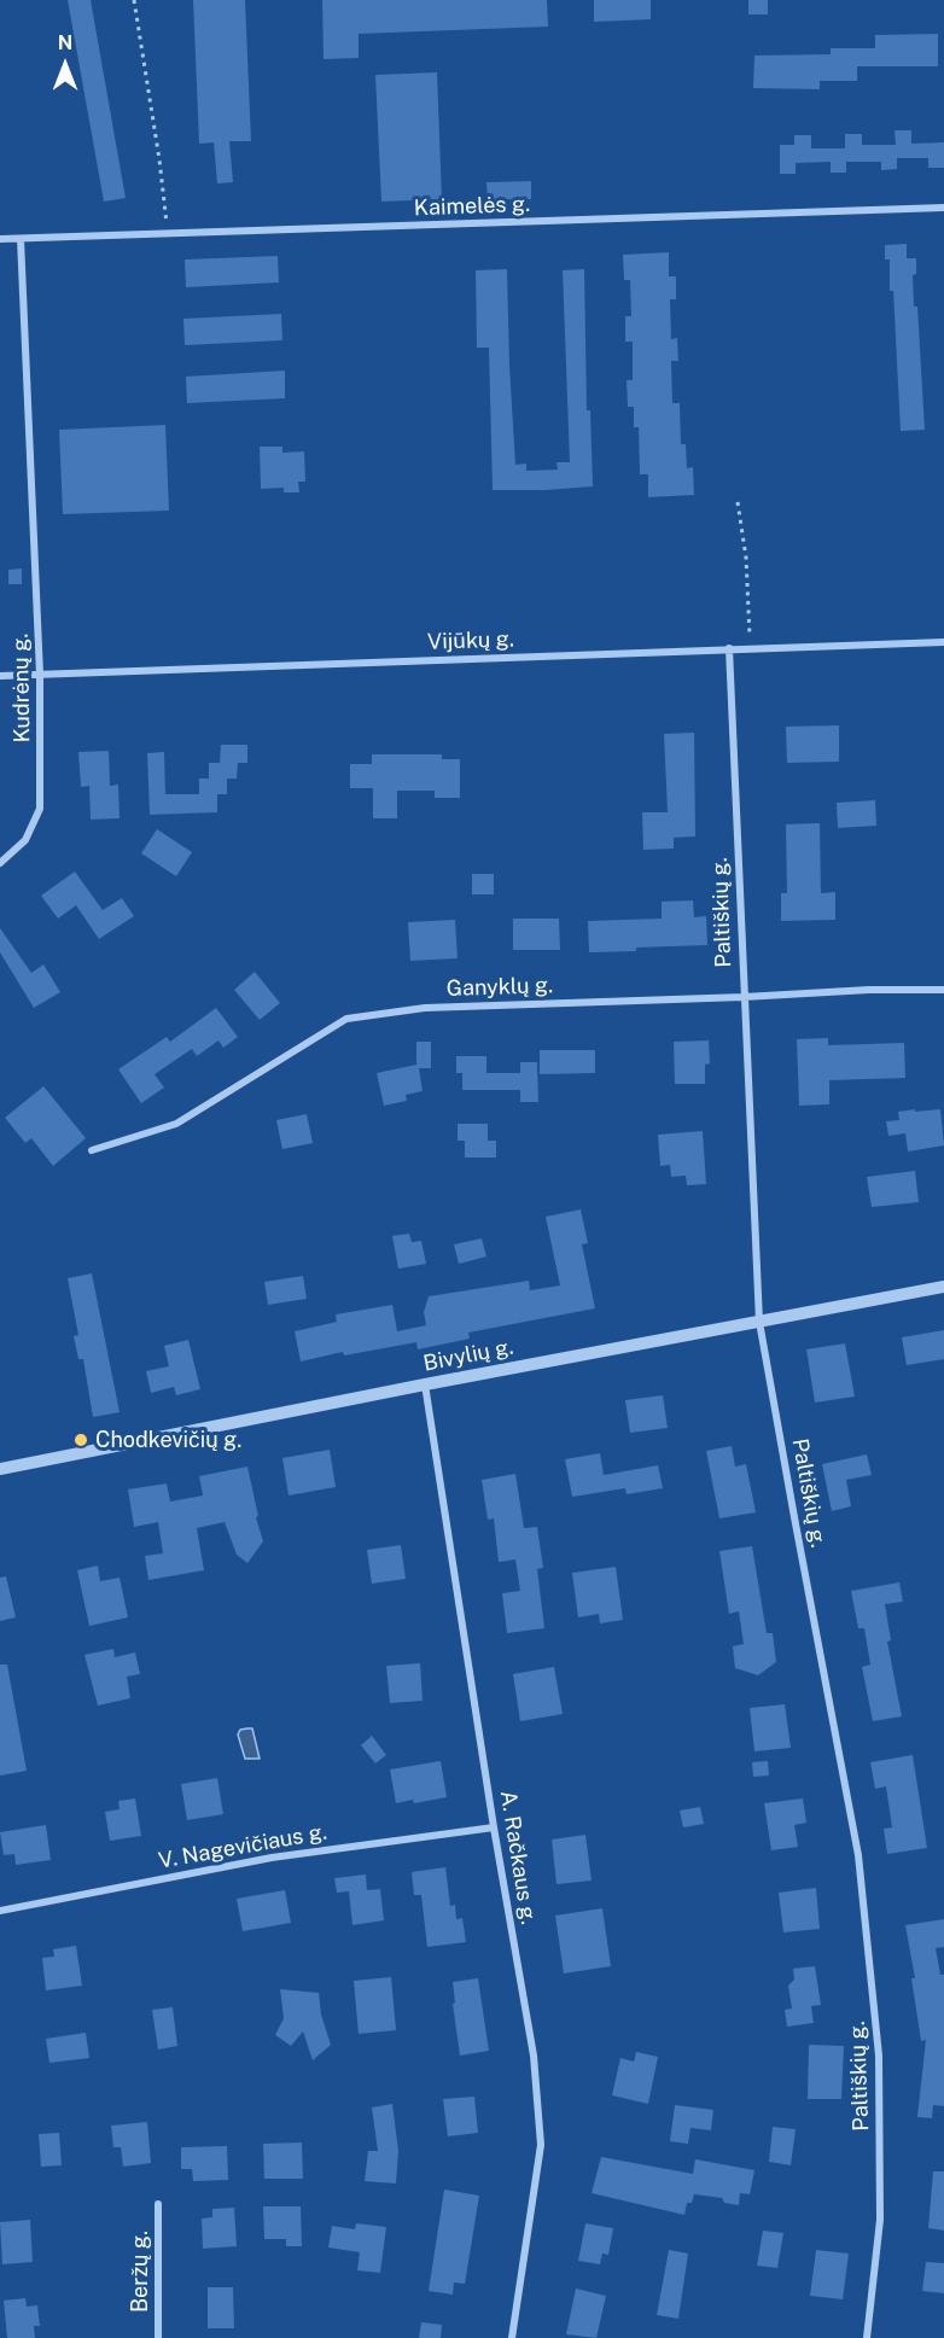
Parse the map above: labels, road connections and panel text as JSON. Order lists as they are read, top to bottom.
{
  "streets": {
    "street": [
      "Kaimelės g.",
      "Vijūkų g.",
      "Kudrėnų g.",
      "Paltiškių g.",
      "Ganyklų g.",
      "Bivylių g.",
      "V. Nagevičiaus g.",
      "A. Račkaus g.",
      "Beržų g."
    ]
  },
  "crossings": [
    ["Kaimelės g.", "Kudrėnų g."],
    ["Vijūkų g.", "Kudrėnų g."],
    ["Vijūkų g.", "Paltiškių g."],
    ["Paltiškių g.", "Ganyklų g."],
    ["Paltiškių g.", "Bivylių g."],
    ["Bivylių g.", "A. Račkaus g."],
    ["V. Nagevičiaus g.", "A. Račkaus g."]
  ],
  "places": ["Chodkevičių g."],
  "north": "top"
}
